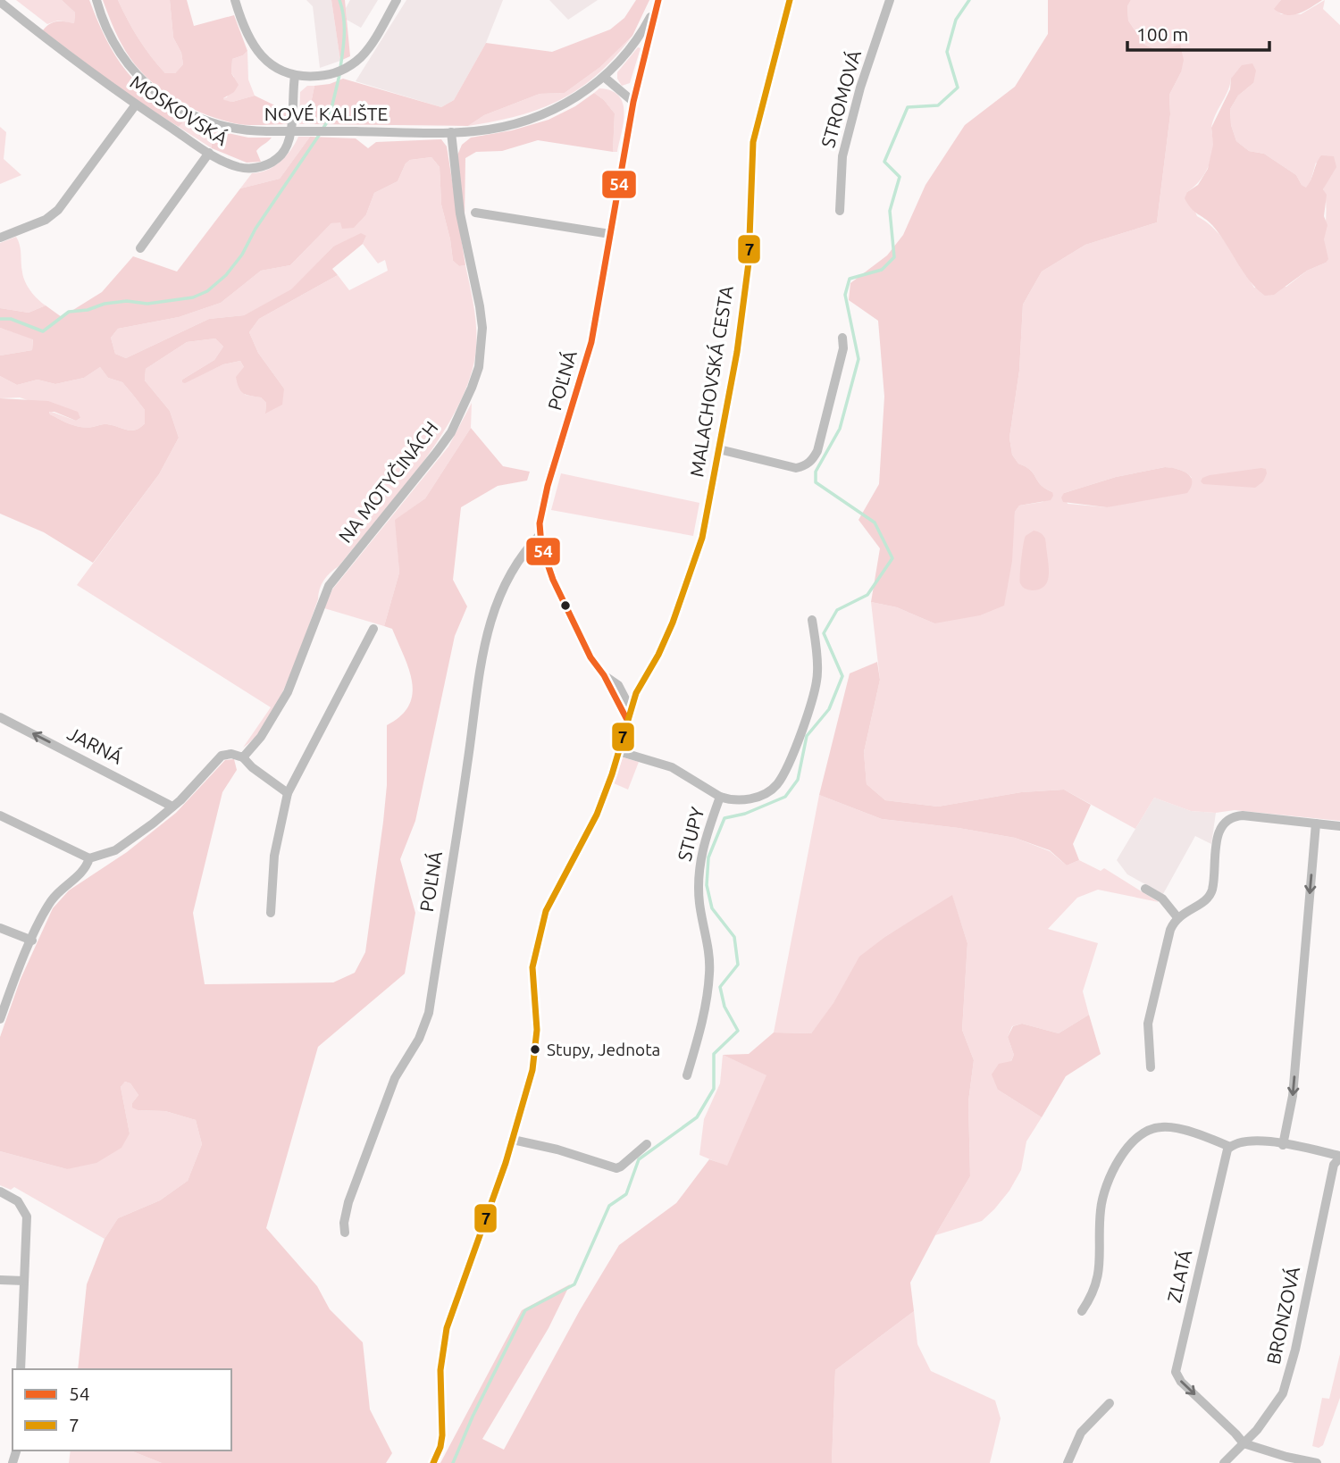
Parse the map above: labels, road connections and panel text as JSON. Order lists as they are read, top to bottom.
{
  "streets": {
    "street": [
      "STROMOVÁ",
      "MOSKOVSKÁ",
      "NOVÉ KALIŠTE",
      "POĽNÁ",
      "MALACHOVSKÁ CESTA",
      "NA MOTYČINÁCH",
      "JARNÁ",
      "STUPY",
      "ZLATÁ",
      "BRONZOVÁ"
    ]
  },
  "crossings": [
    ["NOVÉ KALIŠTE", "POĽNÁ"],
    ["NOVÉ KALIŠTE", "NA MOTYČINÁCH"],
    ["ZLATÁ", "BRONZOVÁ"]
  ],
  "one_way": ["JARNÁ", "ZLATÁ"],
  "places": ["Stupy, Jednota"],
  "lines": ["transit line 54", "transit line 7"],
  "legend": ["54", "7"],
  "scale_bar": "100 m"
}
